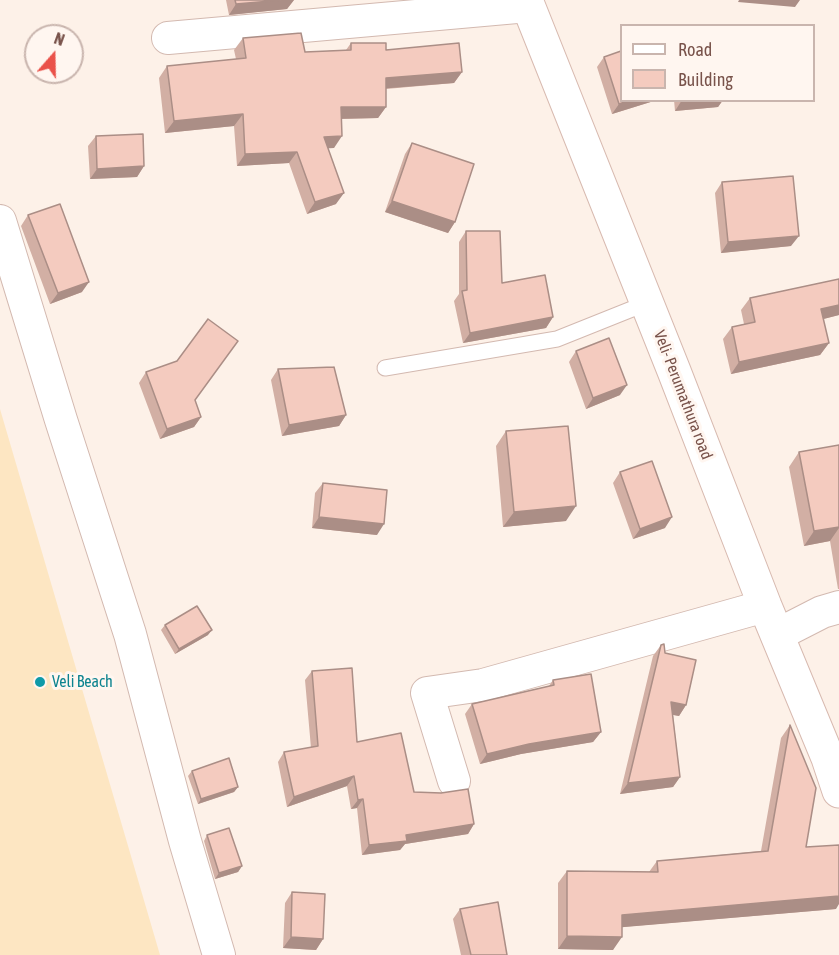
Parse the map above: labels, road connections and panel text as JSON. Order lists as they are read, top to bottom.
{
  "streets": {
    "main road": ["Veli- Perumathura road"]
  },
  "places": ["Veli Beach"],
  "legend": ["Road", "Building"],
  "north": "top"
}
